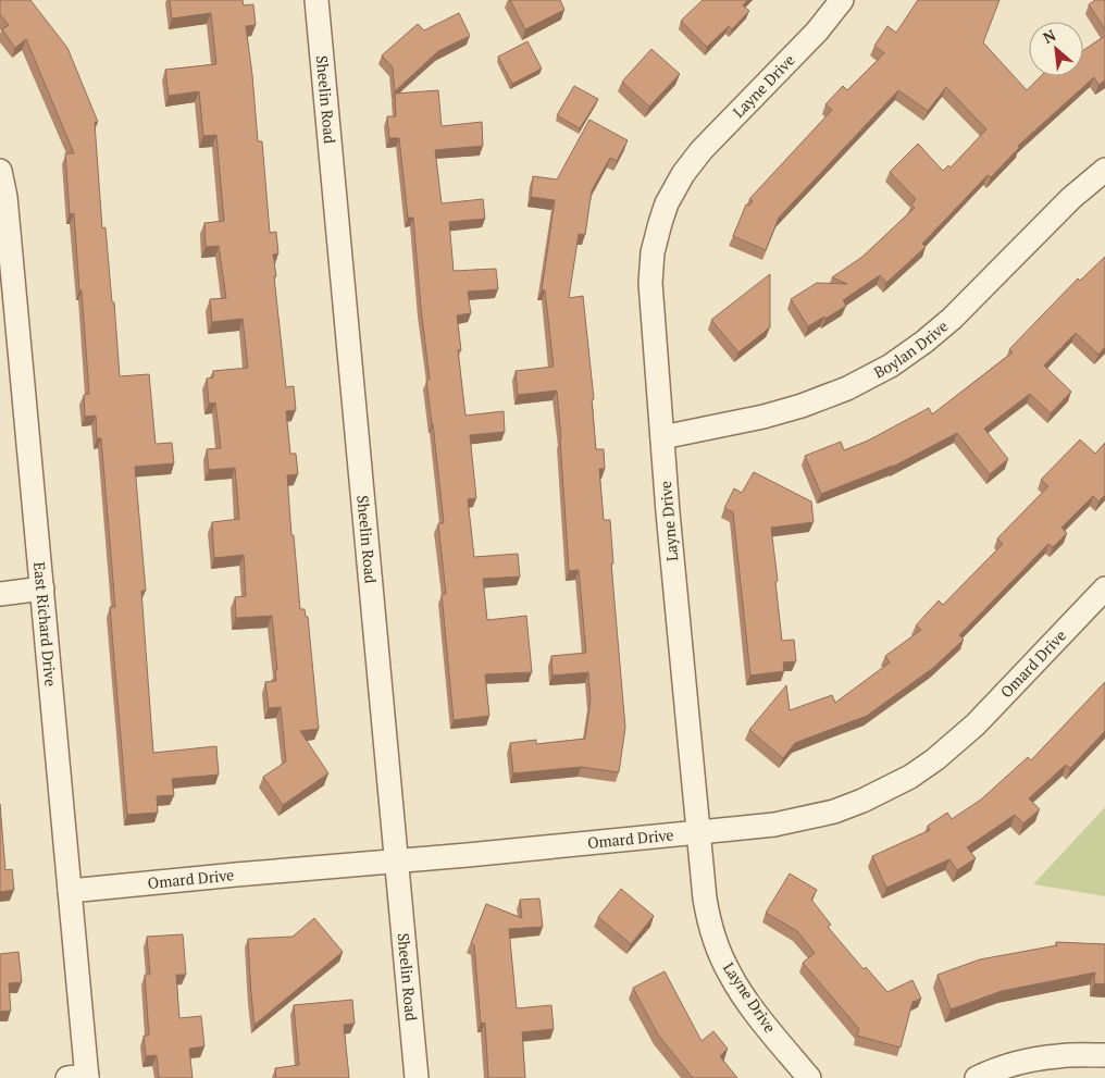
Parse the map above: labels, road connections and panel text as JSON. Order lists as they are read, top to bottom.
{
  "streets": {
    "street": [
      "Layne Drive",
      "Sheelin Road",
      "Boylan Drive",
      "East Richard Drive",
      "Omard Drive"
    ]
  },
  "crossings": [
    ["Layne Drive", "Boylan Drive"],
    ["Layne Drive", "Omard Drive"],
    ["Sheelin Road", "Omard Drive"],
    ["East Richard Drive", "Omard Drive"]
  ],
  "north": "top left"
}
